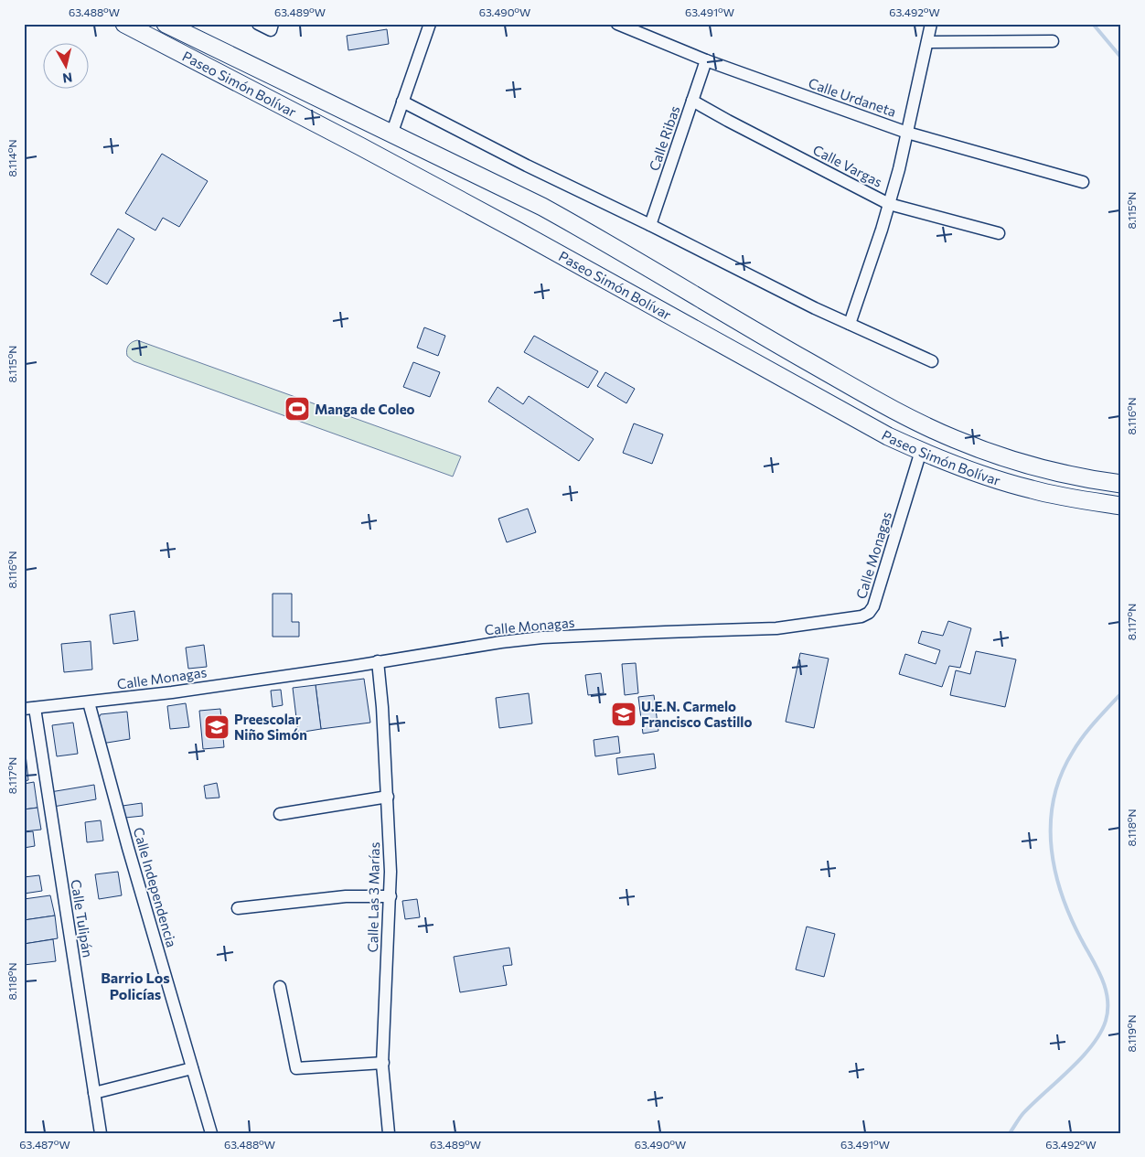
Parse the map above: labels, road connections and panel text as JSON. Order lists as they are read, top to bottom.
{
  "streets": {
    "main road": ["Paseo Simón Bolívar"],
    "street": [
      "Calle Urdaneta",
      "Calle Ribas",
      "Calle Vargas",
      "Calle Monagas",
      "Calle Independencia",
      "Calle Las 3 Marías",
      "Calle Tulipán"
    ]
  },
  "crossings": [
    ["Paseo Simón Bolívar", "Calle Monagas"],
    ["Calle Urdaneta", "Calle Ribas"],
    ["Calle Ribas", "Calle Vargas"],
    ["Calle Monagas", "Calle Independencia"],
    ["Calle Monagas", "Calle Las 3 Marías"],
    ["Calle Monagas", "Calle Tulipán"]
  ],
  "districts": ["Barrio Los Policías"],
  "places": {
    "sports": ["Manga de Coleo"],
    "school or university": ["U.E.N. Carmelo Francisco Castillo", "Preescolar Niño Simón"]
  },
  "north": "bottom",
  "coordinates": [
    "63.488°W",
    "63.489°W",
    "63.490°W",
    "63.491°W",
    "63.492°W",
    "8.114°N",
    "8.115°N",
    "8.116°N",
    "8.117°N",
    "8.118°N",
    "8.119°N",
    "63.487°W"
  ]
}
